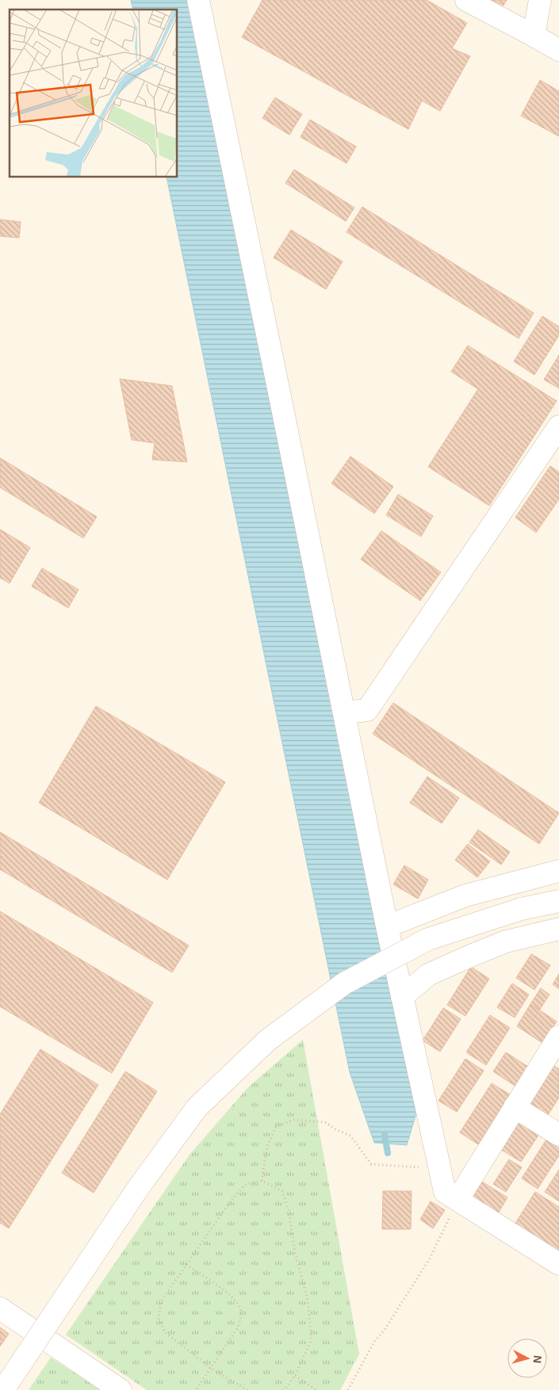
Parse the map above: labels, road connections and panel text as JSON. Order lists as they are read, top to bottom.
{
  "north": "right"
}
